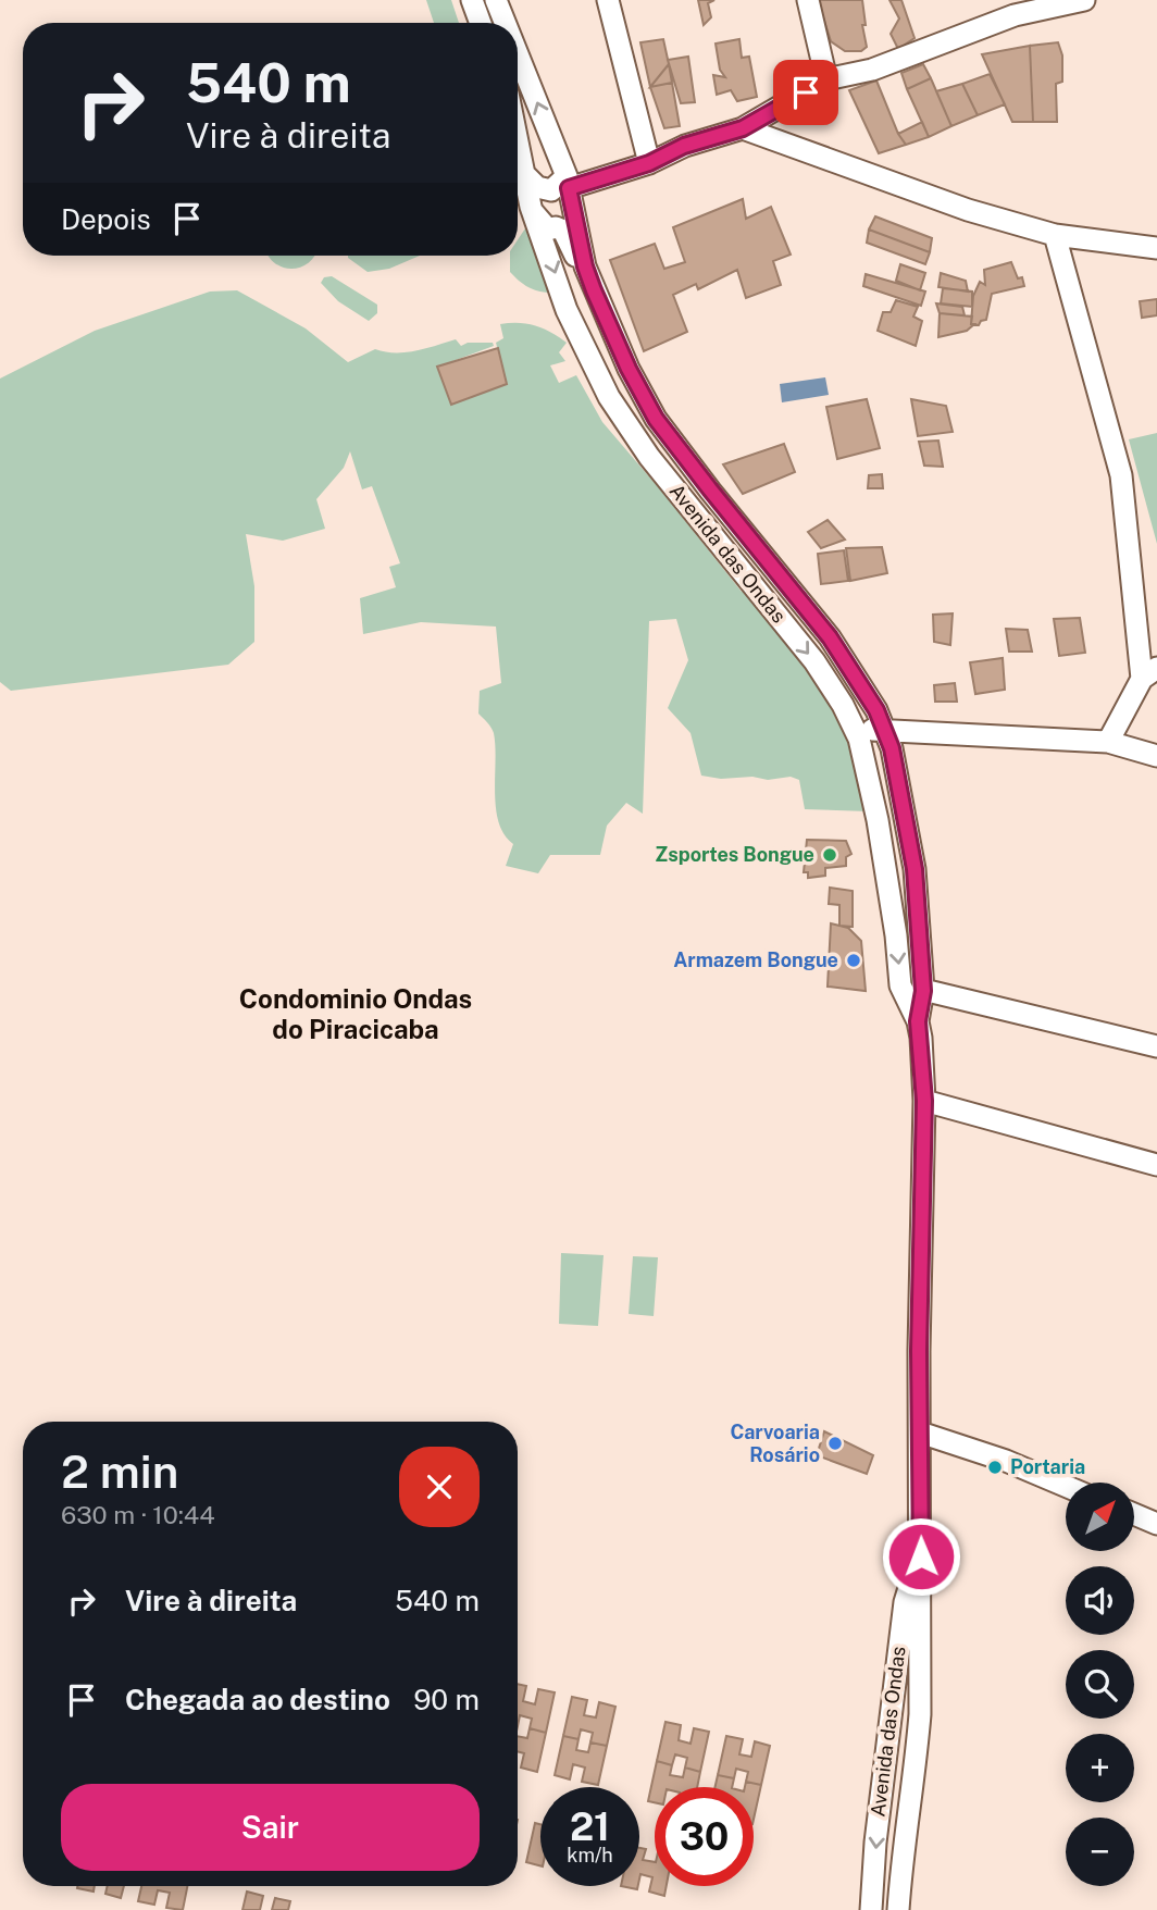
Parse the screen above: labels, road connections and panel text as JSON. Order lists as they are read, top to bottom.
{
  "streets": {
    "street": ["Avenida das Ondas"]
  },
  "districts": ["Condominio Ondas do Piracicaba"],
  "places": [
    "Zsportes Bongue",
    "Armazem Bongue",
    "Carvoaria Rosário",
    "Portaria"
  ],
  "north": "top right",
  "page": {
    "turn": ["540 m", "Vire à direita"],
    "then": "Depois",
    "heading": ["2 min", "630 m · 10:44"],
    "map_buttons": ["+", "−"],
    "list": [
      {
        "name": "Vire à direita",
        "value": "540 m"
      },
      {
        "name": "Chegada ao destino",
        "value": "90 m"
      }
    ],
    "buttons": "Sair",
    "speed": "21 km/h",
    "limit": "30"
  }
}
